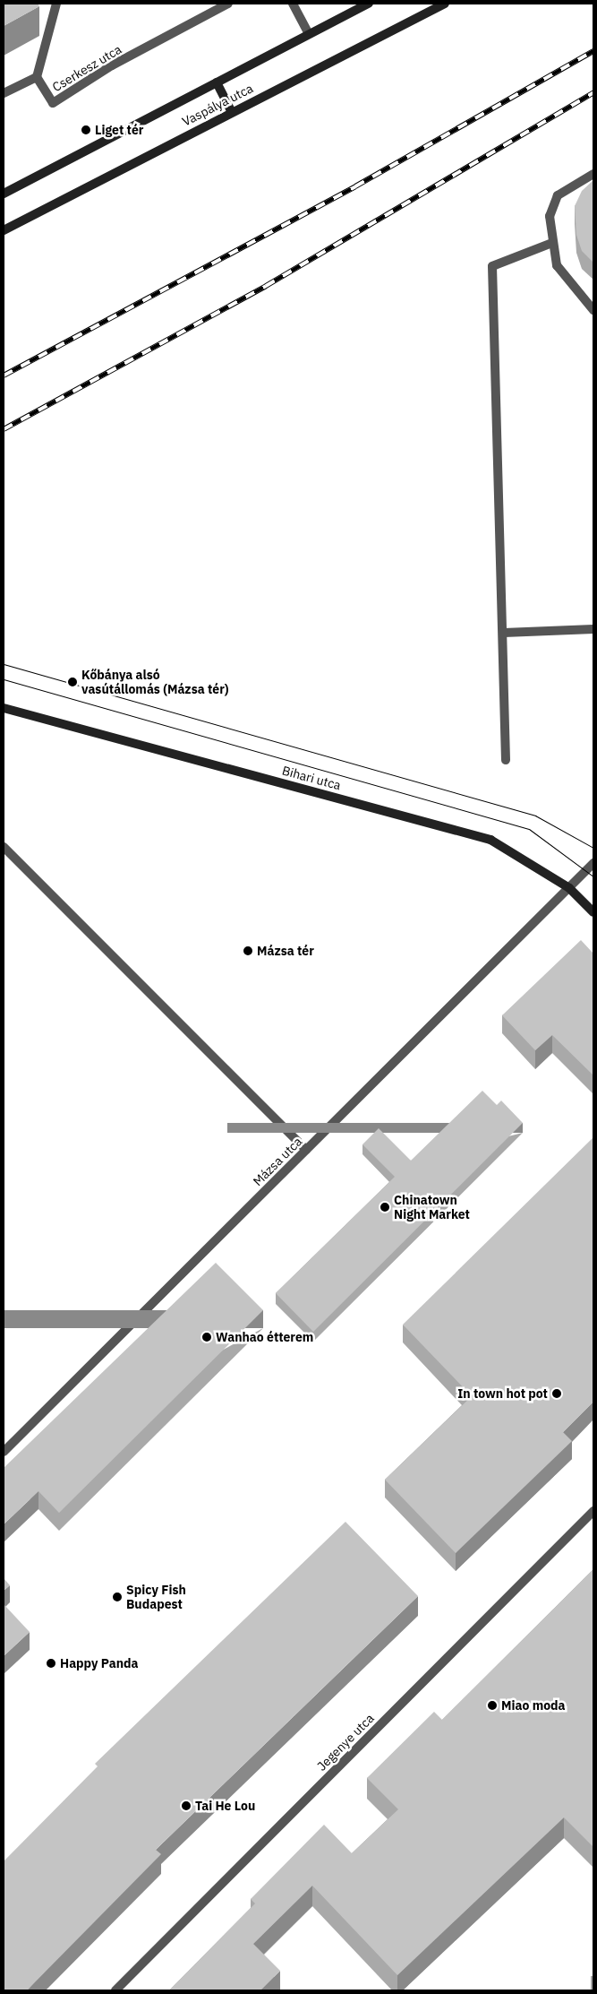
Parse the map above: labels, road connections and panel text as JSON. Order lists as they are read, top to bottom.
{
  "streets": {
    "main road": ["Vaspálya utca", "Bihari utca"],
    "street": ["Cserkesz utca", "Mázsa utca", "Jegenye utca"]
  },
  "crossings": [
    ["Bihari utca", "Mázsa utca"]
  ],
  "places": [
    "Liget tér",
    "Kőbánya alsó vasútállomás (Mázsa tér)",
    "Mázsa tér",
    "Chinatown Night Market",
    "Wanhao étterem",
    "In town hot pot",
    "Spicy Fish Budapest",
    "Happy Panda",
    "Miao moda",
    "Tai He Lou"
  ]
}
